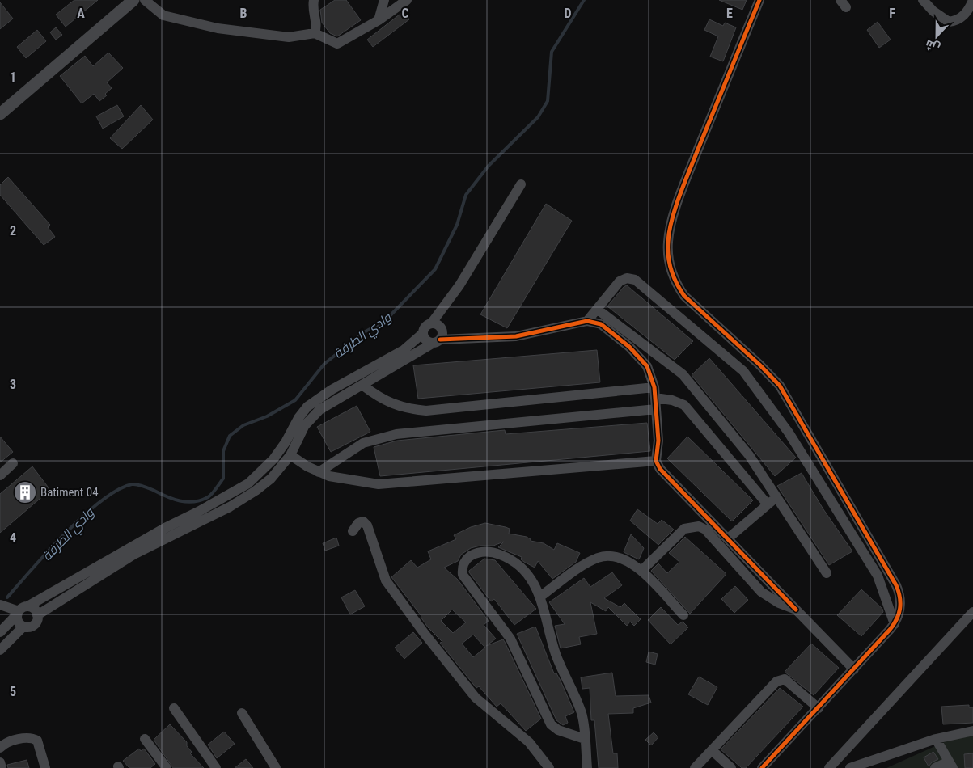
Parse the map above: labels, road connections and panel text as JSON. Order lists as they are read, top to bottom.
{
  "water": ["وادي الطرفة"],
  "places": {
    "building": ["Batiment 04"]
  },
  "north": "bottom",
  "grid": {
    "columns": [
      "A",
      "B",
      "C",
      "D",
      "E",
      "F"
    ],
    "rows": [
      "1",
      "2",
      "3",
      "4",
      "5"
    ]
  }
}
